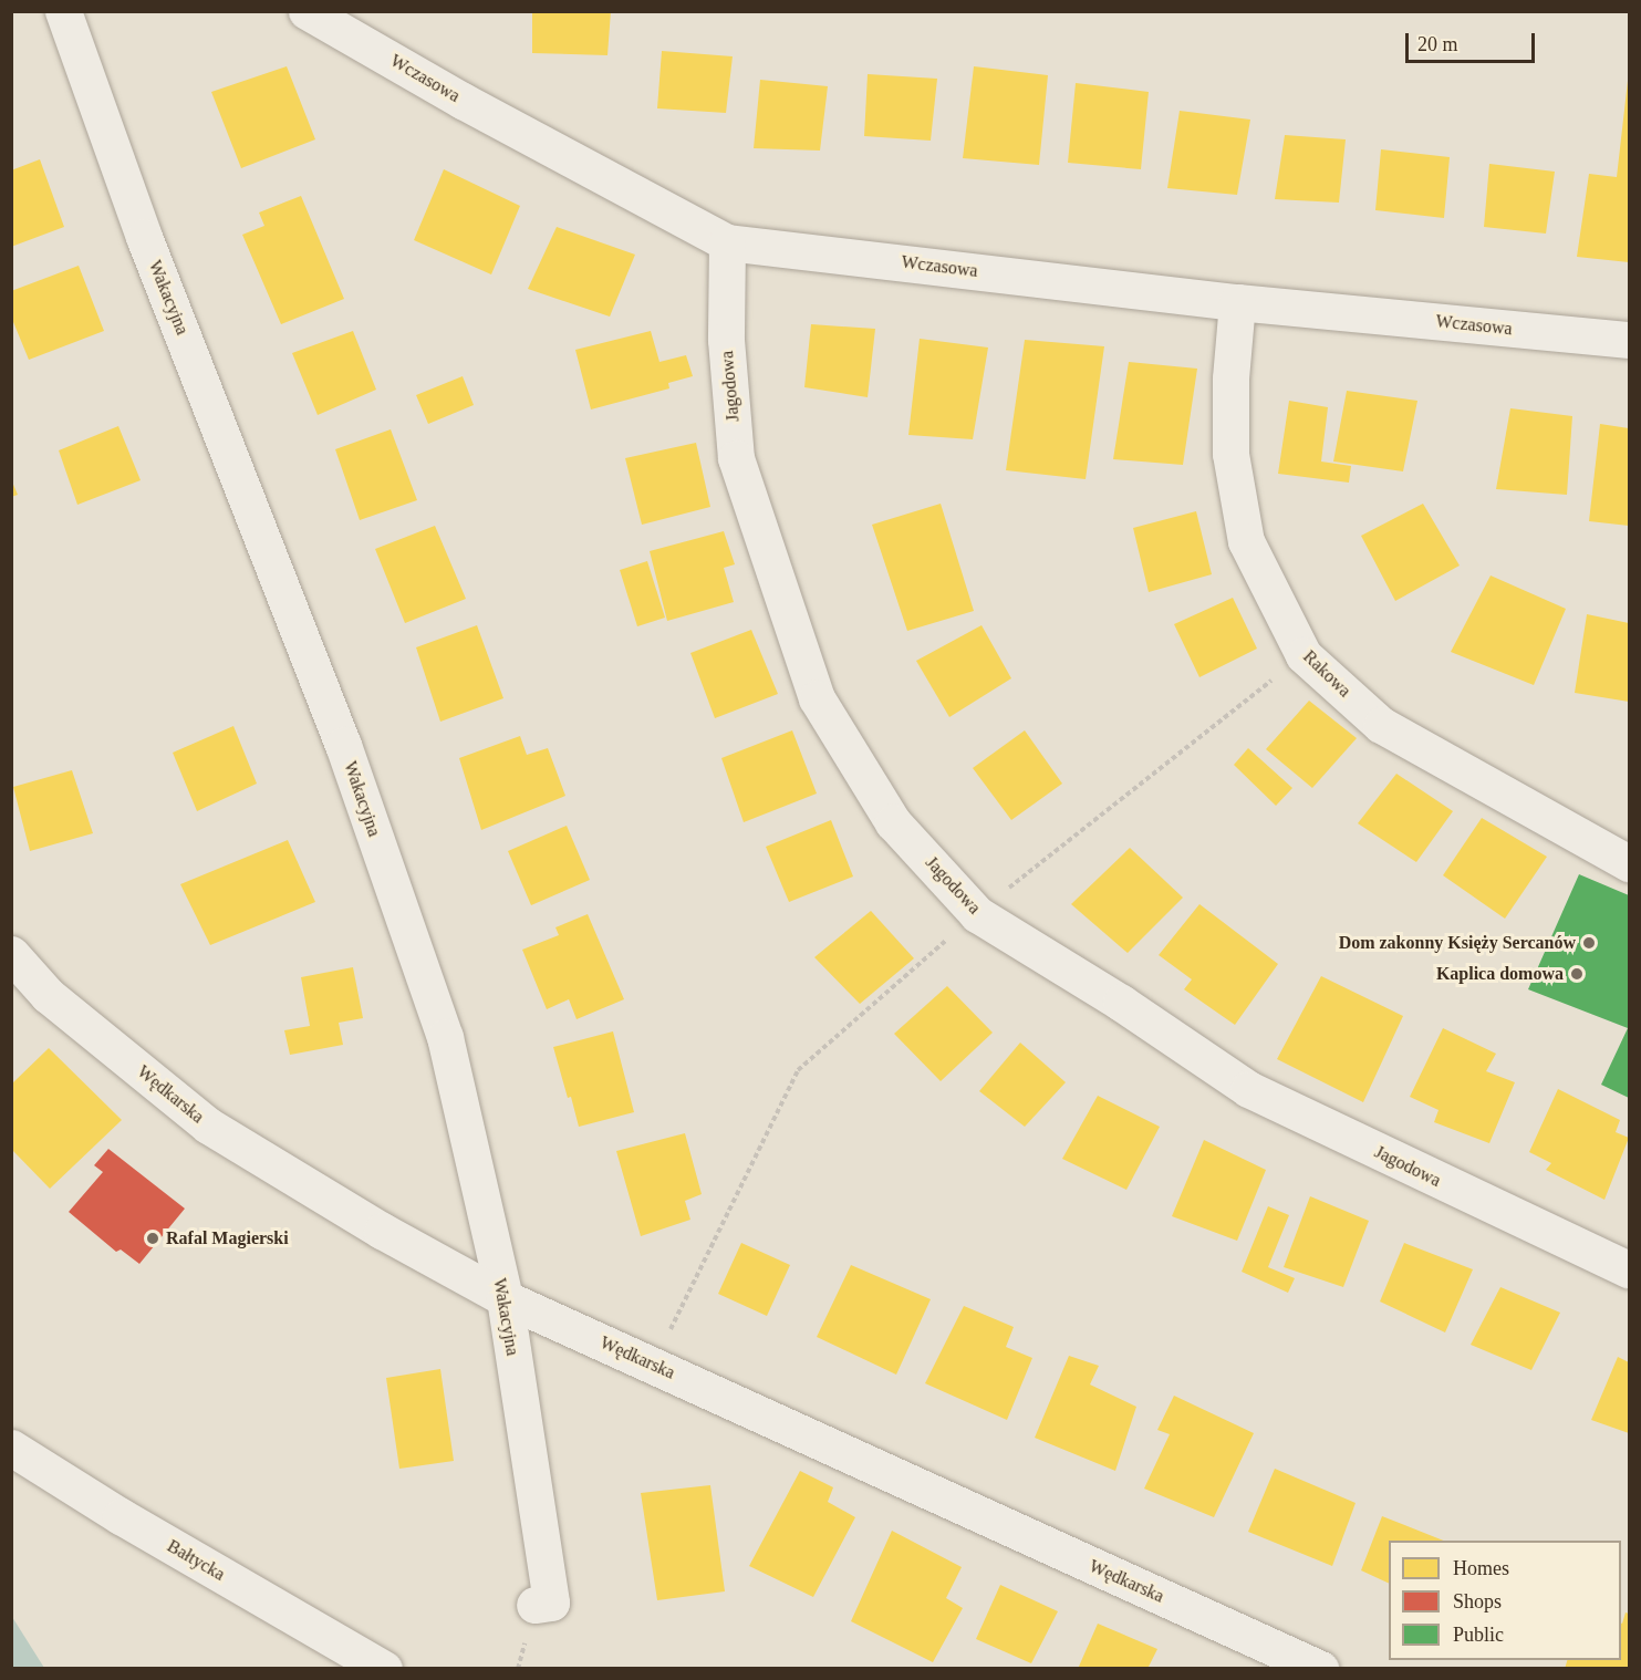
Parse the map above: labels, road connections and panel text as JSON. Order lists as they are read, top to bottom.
{
  "streets": {
    "street": [
      "Wczasowa",
      "Wakacyjna",
      "Jagodowa",
      "Rakowa",
      "Wędkarska",
      "Bałtycka"
    ]
  },
  "crossings": [
    ["Wczasowa", "Jagodowa"],
    ["Wczasowa", "Rakowa"],
    ["Wakacyjna", "Wędkarska"]
  ],
  "places": ["Dom zakonny Księży Sercanów", "Kaplica domowa", "Rafal Magierski"],
  "legend": ["Homes", "Shops", "Public"],
  "scale_bar": "20 m"
}
